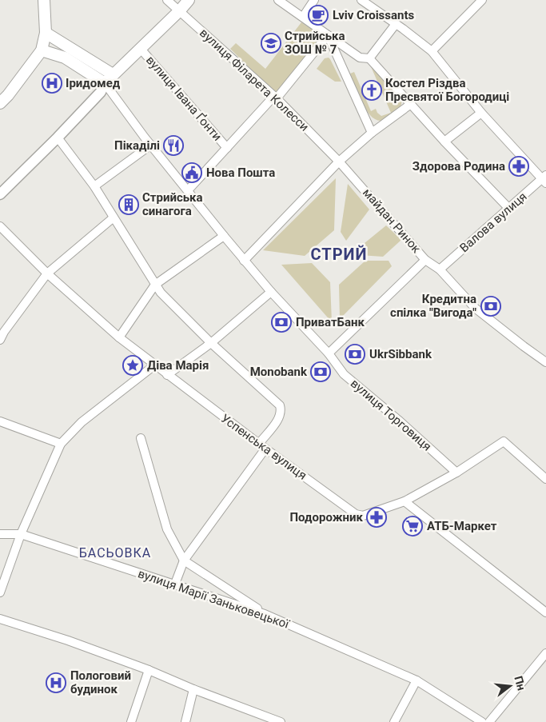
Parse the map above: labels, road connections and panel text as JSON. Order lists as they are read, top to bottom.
{
  "streets": {
    "street": [
      "вулиця Філарета Колесси",
      "вулиця Івана Ґонти",
      "майдан Ринок",
      "Валова вулиця",
      "вулиця Торговиця",
      "Успенська вулиця",
      "вулиця Марії Заньковецької"
    ]
  },
  "crossings": [
    ["вулиця Філарета Колесси", "майдан Ринок"],
    ["майдан Ринок", "вулиця Торговиця"],
    ["вулиця Торговиця", "Успенська вулиця"]
  ],
  "districts": ["СТРИЙ", "БАСЬОВКА"],
  "places": {
    "cafe": ["Lviv Croissants"],
    "school or university": ["Стрийська ЗОШ № 7"],
    "hospital": ["Іридомед", "Пологовий будинок"],
    "church": ["Костел Різдва Пресвятої Богородиці"],
    "restaurant": ["Пікаділі"],
    "pharmacy": ["Здорова Родина", "Подорожник"],
    "public building": ["Нова Пошта"],
    "building": ["Стрийська синагога"],
    "bank": [
      "Кредитна спілка \"Вигода\"",
      "ПриватБанк",
      "UkrSibbank",
      "Monobank"
    ],
    "place": ["Діва Марія"],
    "supermarket": ["АТБ-Маркет"]
  },
  "north": "right"
}
